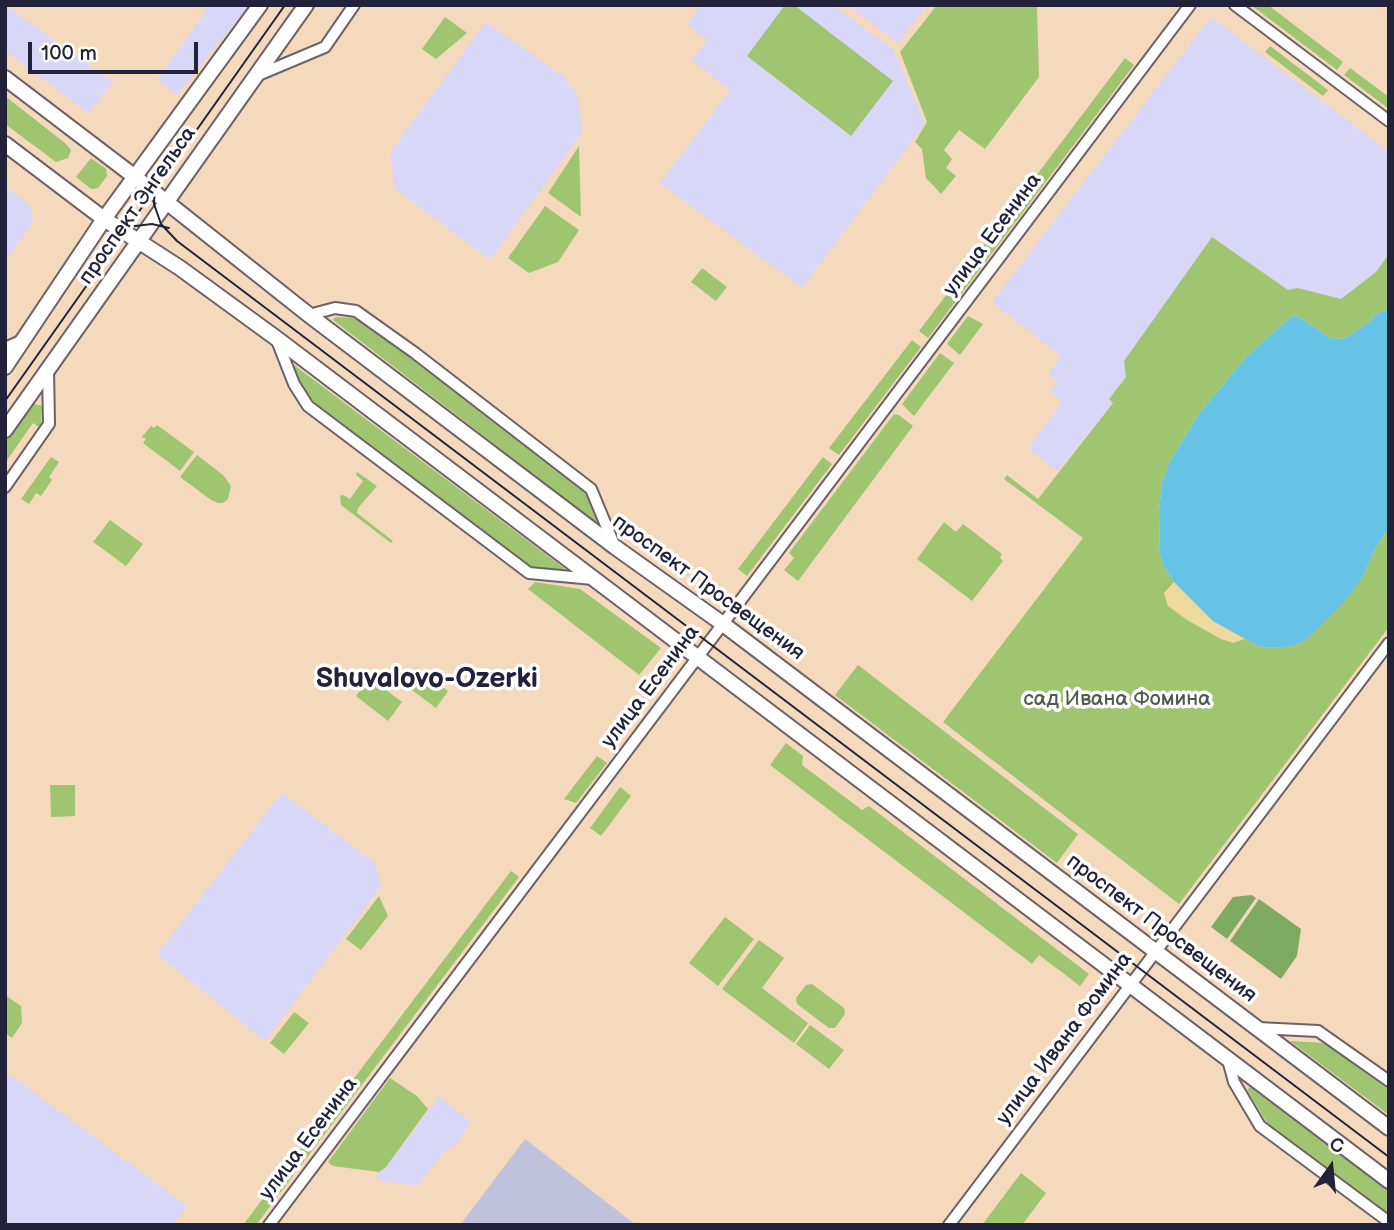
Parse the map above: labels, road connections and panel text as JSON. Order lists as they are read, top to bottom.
{
  "streets": {
    "main road": ["проспект Энгельса", "проспект Просвещения"],
    "street": ["улица Есенина", "улица Ивана Фомина"]
  },
  "crossings": [
    ["проспект Энгельса", "проспект Просвещения"],
    ["улица Есенина", "проспект Просвещения"],
    ["проспект Просвещения", "улица Ивана Фомина"]
  ],
  "districts": ["Shuvalovo-Ozerki"],
  "parks": ["сад Ивана Фомина"],
  "scale_bar": "100 m",
  "north": "top"
}
